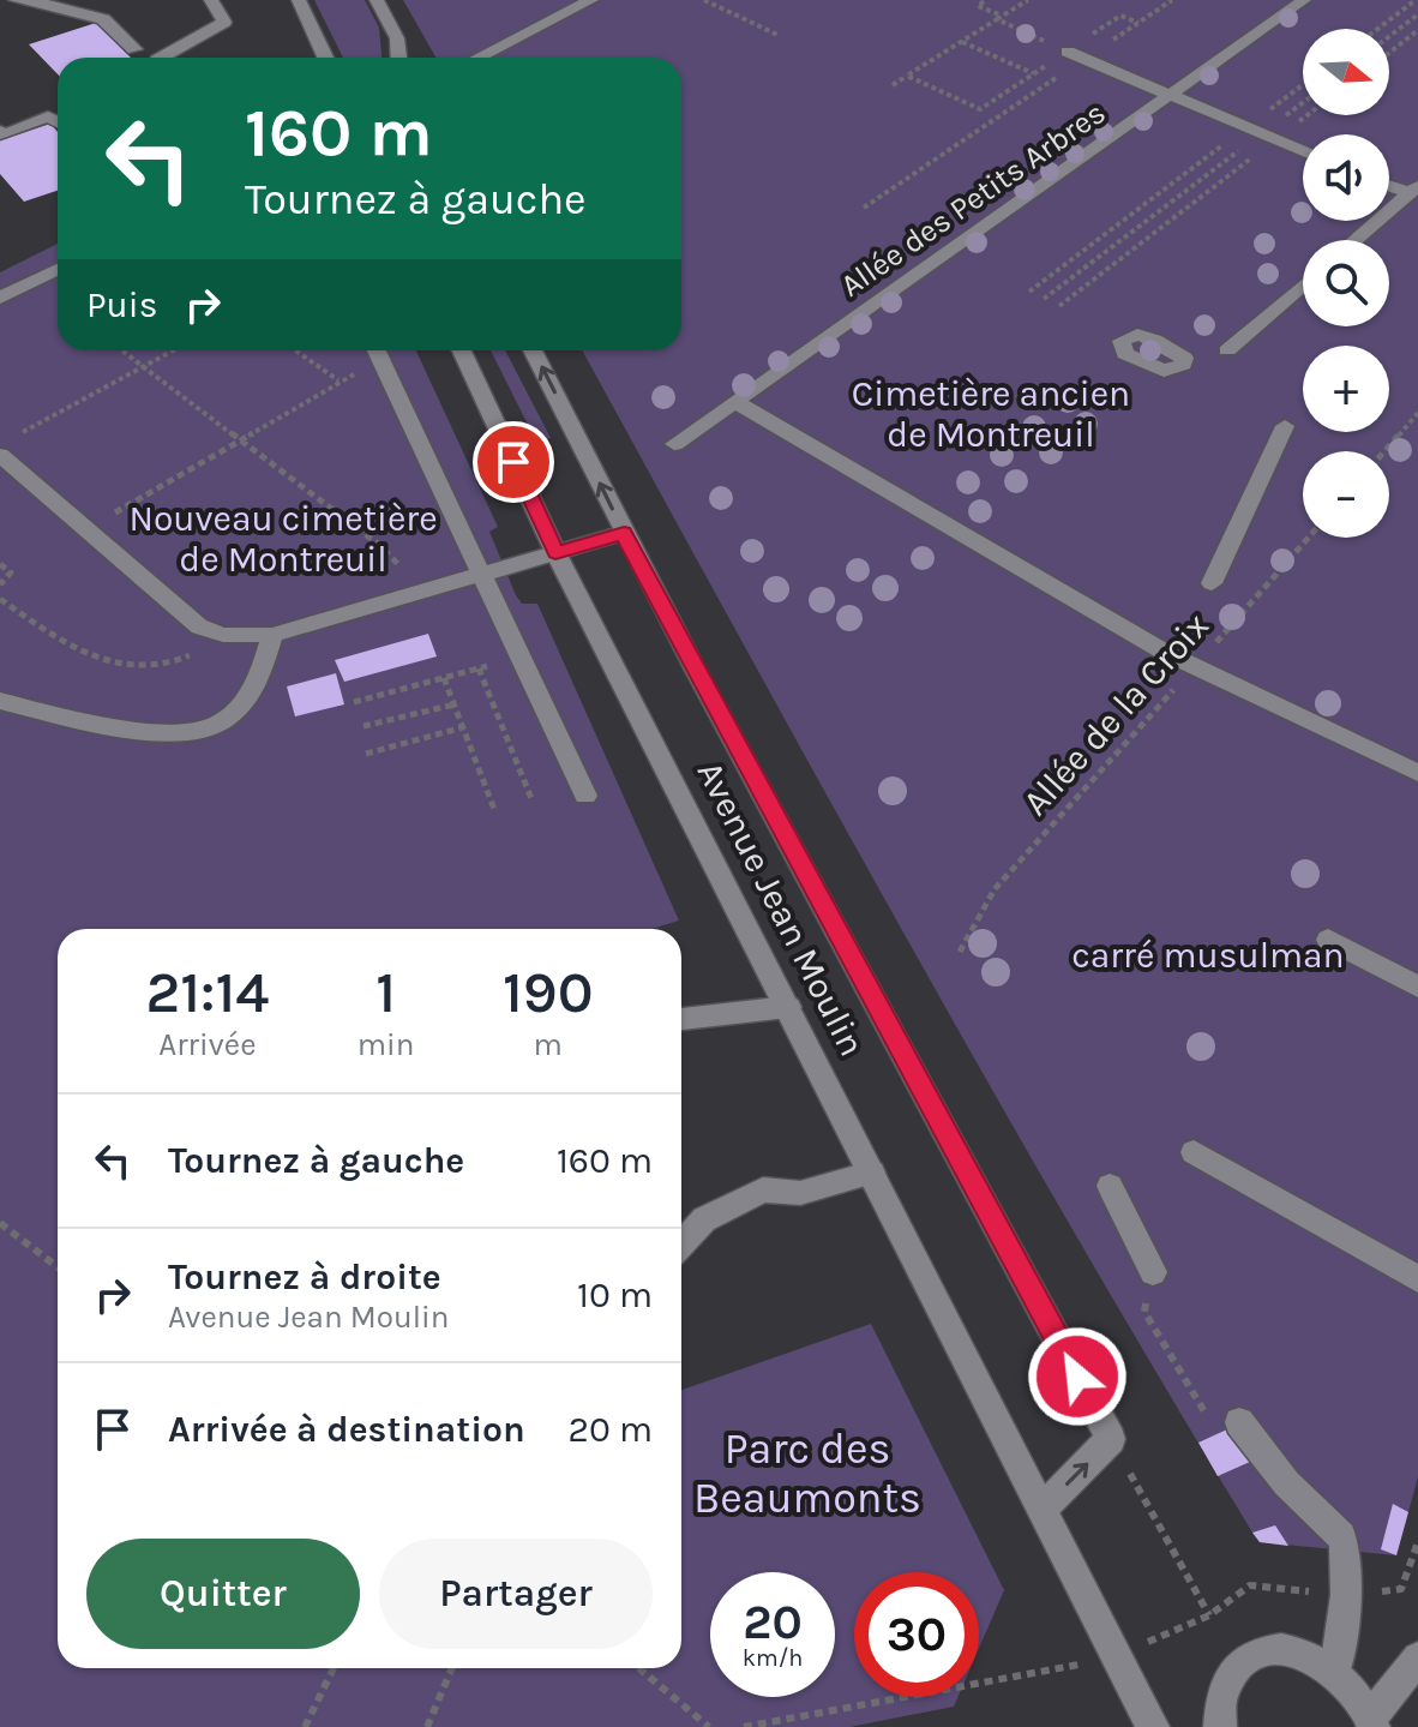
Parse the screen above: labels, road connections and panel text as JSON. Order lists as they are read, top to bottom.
{
  "streets": {
    "main road": ["Allée des Petits Arbres", "Avenue Jean Moulin"],
    "path": ["Allée de la Croix"]
  },
  "parks": [
    "Cimetière ancien de Montreuil",
    "Nouveau cimetière de Montreuil",
    "carré musulman",
    "Parc des Beaumonts"
  ],
  "north": "right",
  "page": {
    "map_buttons": ["+", "−"],
    "turn": ["160 m", "Tournez à gauche"],
    "then": "Puis",
    "eta": [
      "21:14",
      "Arrivée",
      "1",
      "min",
      "190",
      "m"
    ],
    "list": [
      {
        "name": "Tournez à gauche",
        "value": "160 m"
      },
      {
        "name": "Tournez à droite",
        "note": "Avenue Jean Moulin",
        "value": "10 m"
      },
      {
        "name": "Arrivée à destination",
        "value": "20 m"
      }
    ],
    "buttons": ["Quitter", "Partager"],
    "speed": "20 km/h",
    "limit": "30"
  }
}
